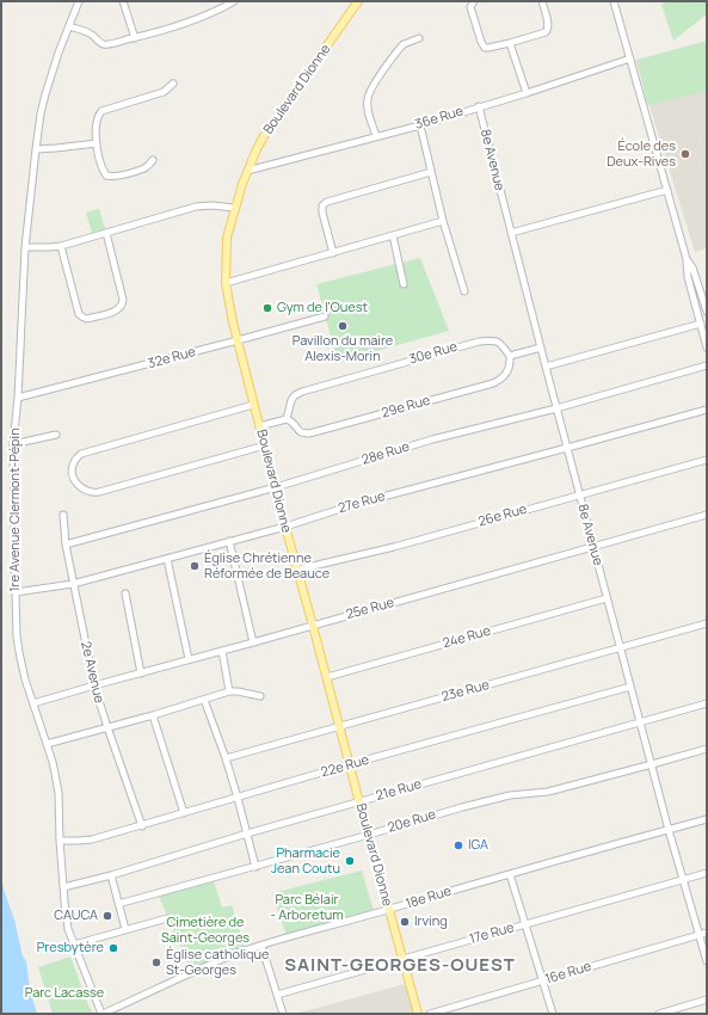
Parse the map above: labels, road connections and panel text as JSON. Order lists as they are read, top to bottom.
{
  "streets": {
    "main road": ["Boulevard Dionne"],
    "street": [
      "36e Rue",
      "8e Avenue",
      "30e Rue",
      "32e Rue",
      "29e Rue",
      "28e Rue",
      "27e Rue",
      "1re Avenue Clermont-Pépin",
      "26e Rue",
      "25e Rue",
      "24e Rue",
      "2e Avenue",
      "23e Rue",
      "22e Rue",
      "21e Rue",
      "20e Rue",
      "18e Rue",
      "17e Rue",
      "16e Rue"
    ]
  },
  "crossings": [
    ["Boulevard Dionne", "36e Rue"],
    ["Boulevard Dionne", "32e Rue"],
    ["Boulevard Dionne", "28e Rue"],
    ["Boulevard Dionne", "27e Rue"],
    ["Boulevard Dionne", "26e Rue"],
    ["Boulevard Dionne", "25e Rue"],
    ["Boulevard Dionne", "24e Rue"],
    ["Boulevard Dionne", "23e Rue"],
    ["Boulevard Dionne", "22e Rue"],
    ["Boulevard Dionne", "21e Rue"],
    ["Boulevard Dionne", "20e Rue"],
    ["Boulevard Dionne", "18e Rue"],
    ["Boulevard Dionne", "17e Rue"],
    ["36e Rue", "8e Avenue"],
    ["8e Avenue", "28e Rue"],
    ["8e Avenue", "27e Rue"],
    ["8e Avenue", "26e Rue"],
    ["8e Avenue", "25e Rue"],
    ["8e Avenue", "24e Rue"],
    ["8e Avenue", "23e Rue"],
    ["8e Avenue", "22e Rue"],
    ["8e Avenue", "21e Rue"],
    ["8e Avenue", "20e Rue"],
    ["8e Avenue", "18e Rue"],
    ["8e Avenue", "17e Rue"],
    ["8e Avenue", "16e Rue"],
    ["30e Rue", "29e Rue"],
    ["32e Rue", "1re Avenue Clermont-Pépin"],
    ["28e Rue", "2e Avenue"],
    ["27e Rue", "1re Avenue Clermont-Pépin"],
    ["27e Rue", "2e Avenue"],
    ["1re Avenue Clermont-Pépin", "25e Rue"],
    ["1re Avenue Clermont-Pépin", "22e Rue"],
    ["1re Avenue Clermont-Pépin", "21e Rue"],
    ["1re Avenue Clermont-Pépin", "18e Rue"],
    ["25e Rue", "2e Avenue"],
    ["2e Avenue", "22e Rue"]
  ],
  "districts": ["SAINT-GEORGES-OUEST"],
  "parks": ["Parc Bélair - Arboretum", "Cimetière de Saint-Georges", "Parc Lacasse"],
  "places": [
    "École des Deux-Rives",
    "Gym de l'Ouest",
    "Pavillon du maire Alexis-Morin",
    "Église Chrétienne Réformée de Beauce",
    "IGA",
    "Pharmacie Jean Coutu",
    "CAUCA",
    "Irving",
    "Presbytère",
    "Église catholique St-Georges"
  ]
}
